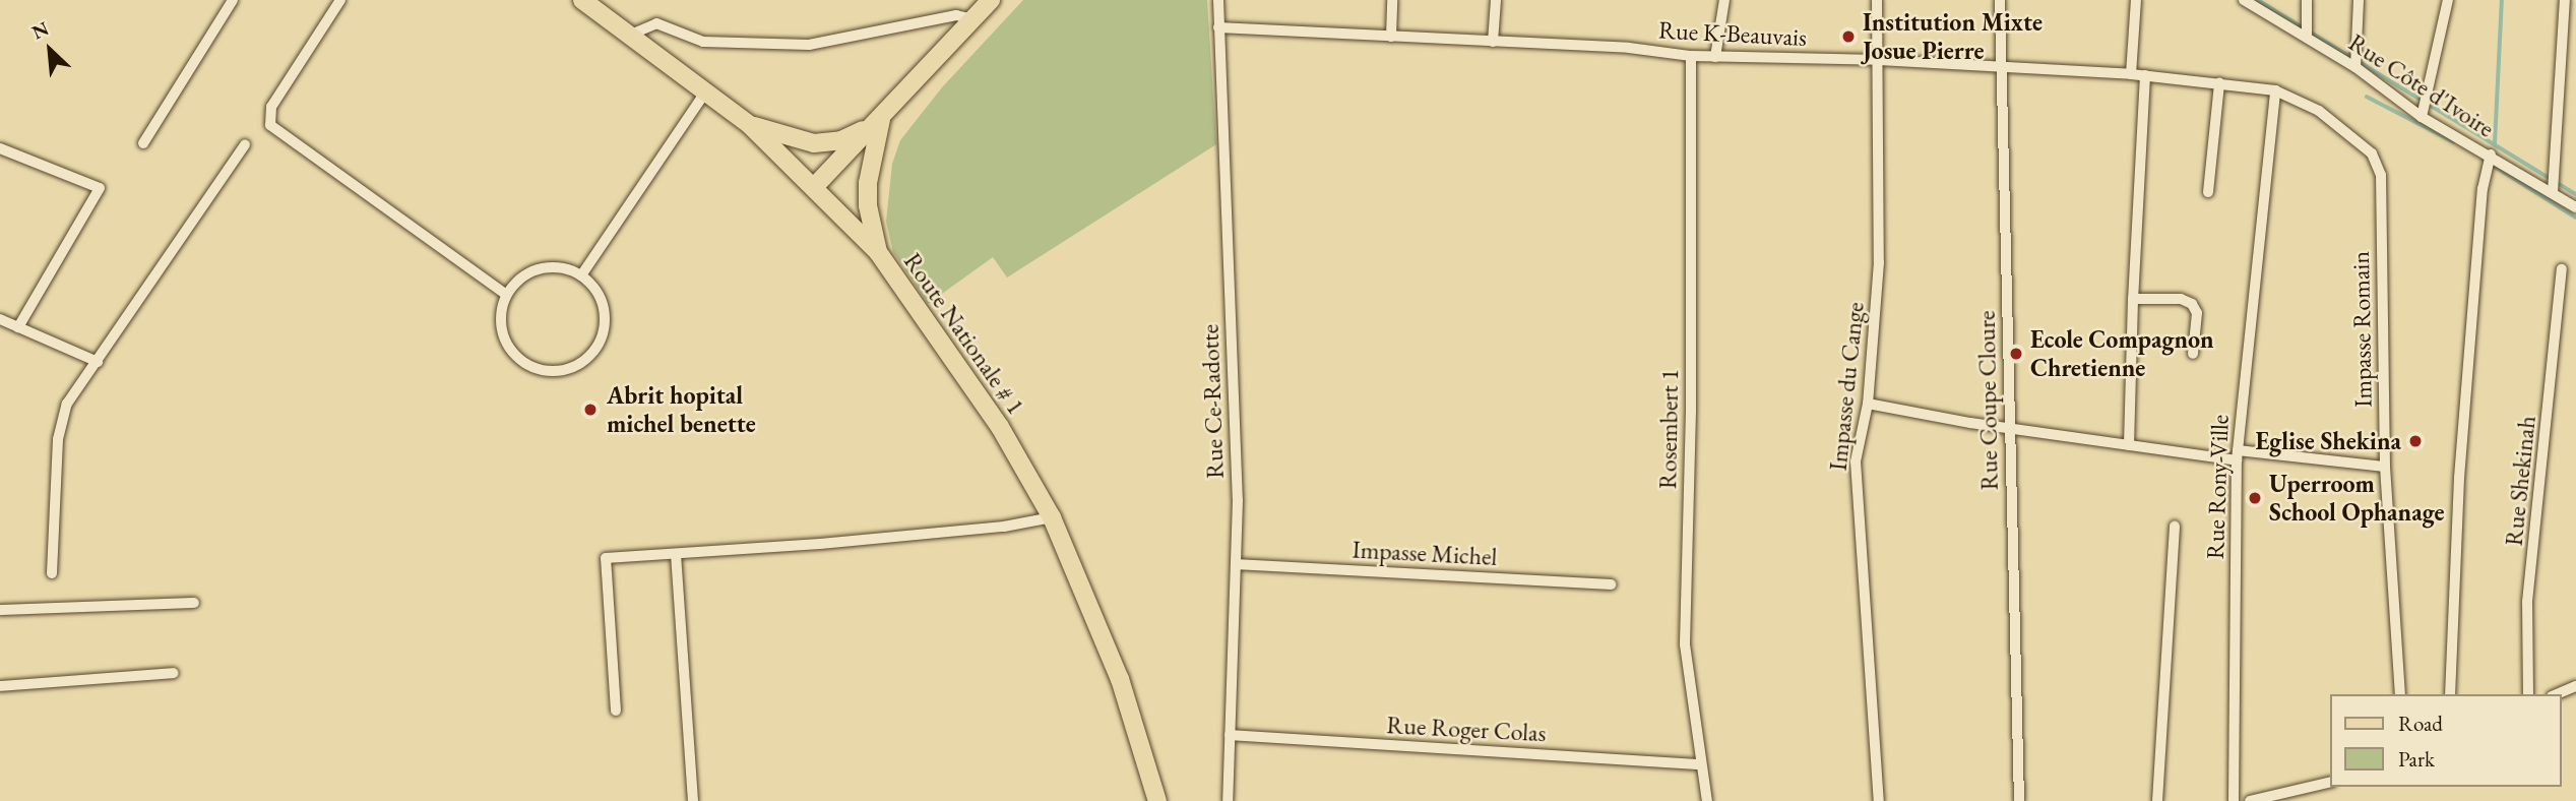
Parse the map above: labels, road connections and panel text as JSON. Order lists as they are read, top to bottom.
{
  "streets": {
    "main road": ["Route Nationale # 1"],
    "street": [
      "Rue K-Beauvais",
      "Rue Côte d'Ivoire",
      "Impasse Romain",
      "Impasse du Cange",
      "Rue Coupe Cloure",
      "Rue Ce-Radotte",
      "Rosembert 1",
      "Rue Shekinah",
      "Rue Rony-Ville",
      "Impasse Michel",
      "Rue Roger Colas"
    ]
  },
  "crossings": [
    ["Rue K-Beauvais", "Impasse Romain"],
    ["Rue K-Beauvais", "Impasse du Cange"],
    ["Rue K-Beauvais", "Rue Coupe Cloure"],
    ["Rue K-Beauvais", "Rue Ce-Radotte"],
    ["Rue K-Beauvais", "Rosembert 1"],
    ["Rue K-Beauvais", "Rue Rony-Ville"],
    ["Rue Ce-Radotte", "Impasse Michel"],
    ["Rue Ce-Radotte", "Rue Roger Colas"],
    ["Rosembert 1", "Rue Roger Colas"]
  ],
  "places": [
    "Institution Mixte Josue Pierre",
    "Ecole Compagnon Chretienne",
    "Abrit hopital michel benette",
    "Eglise Shekina",
    "Uperroom School Ophanage"
  ],
  "legend": ["Road", "Park"],
  "north": "top left"
}
